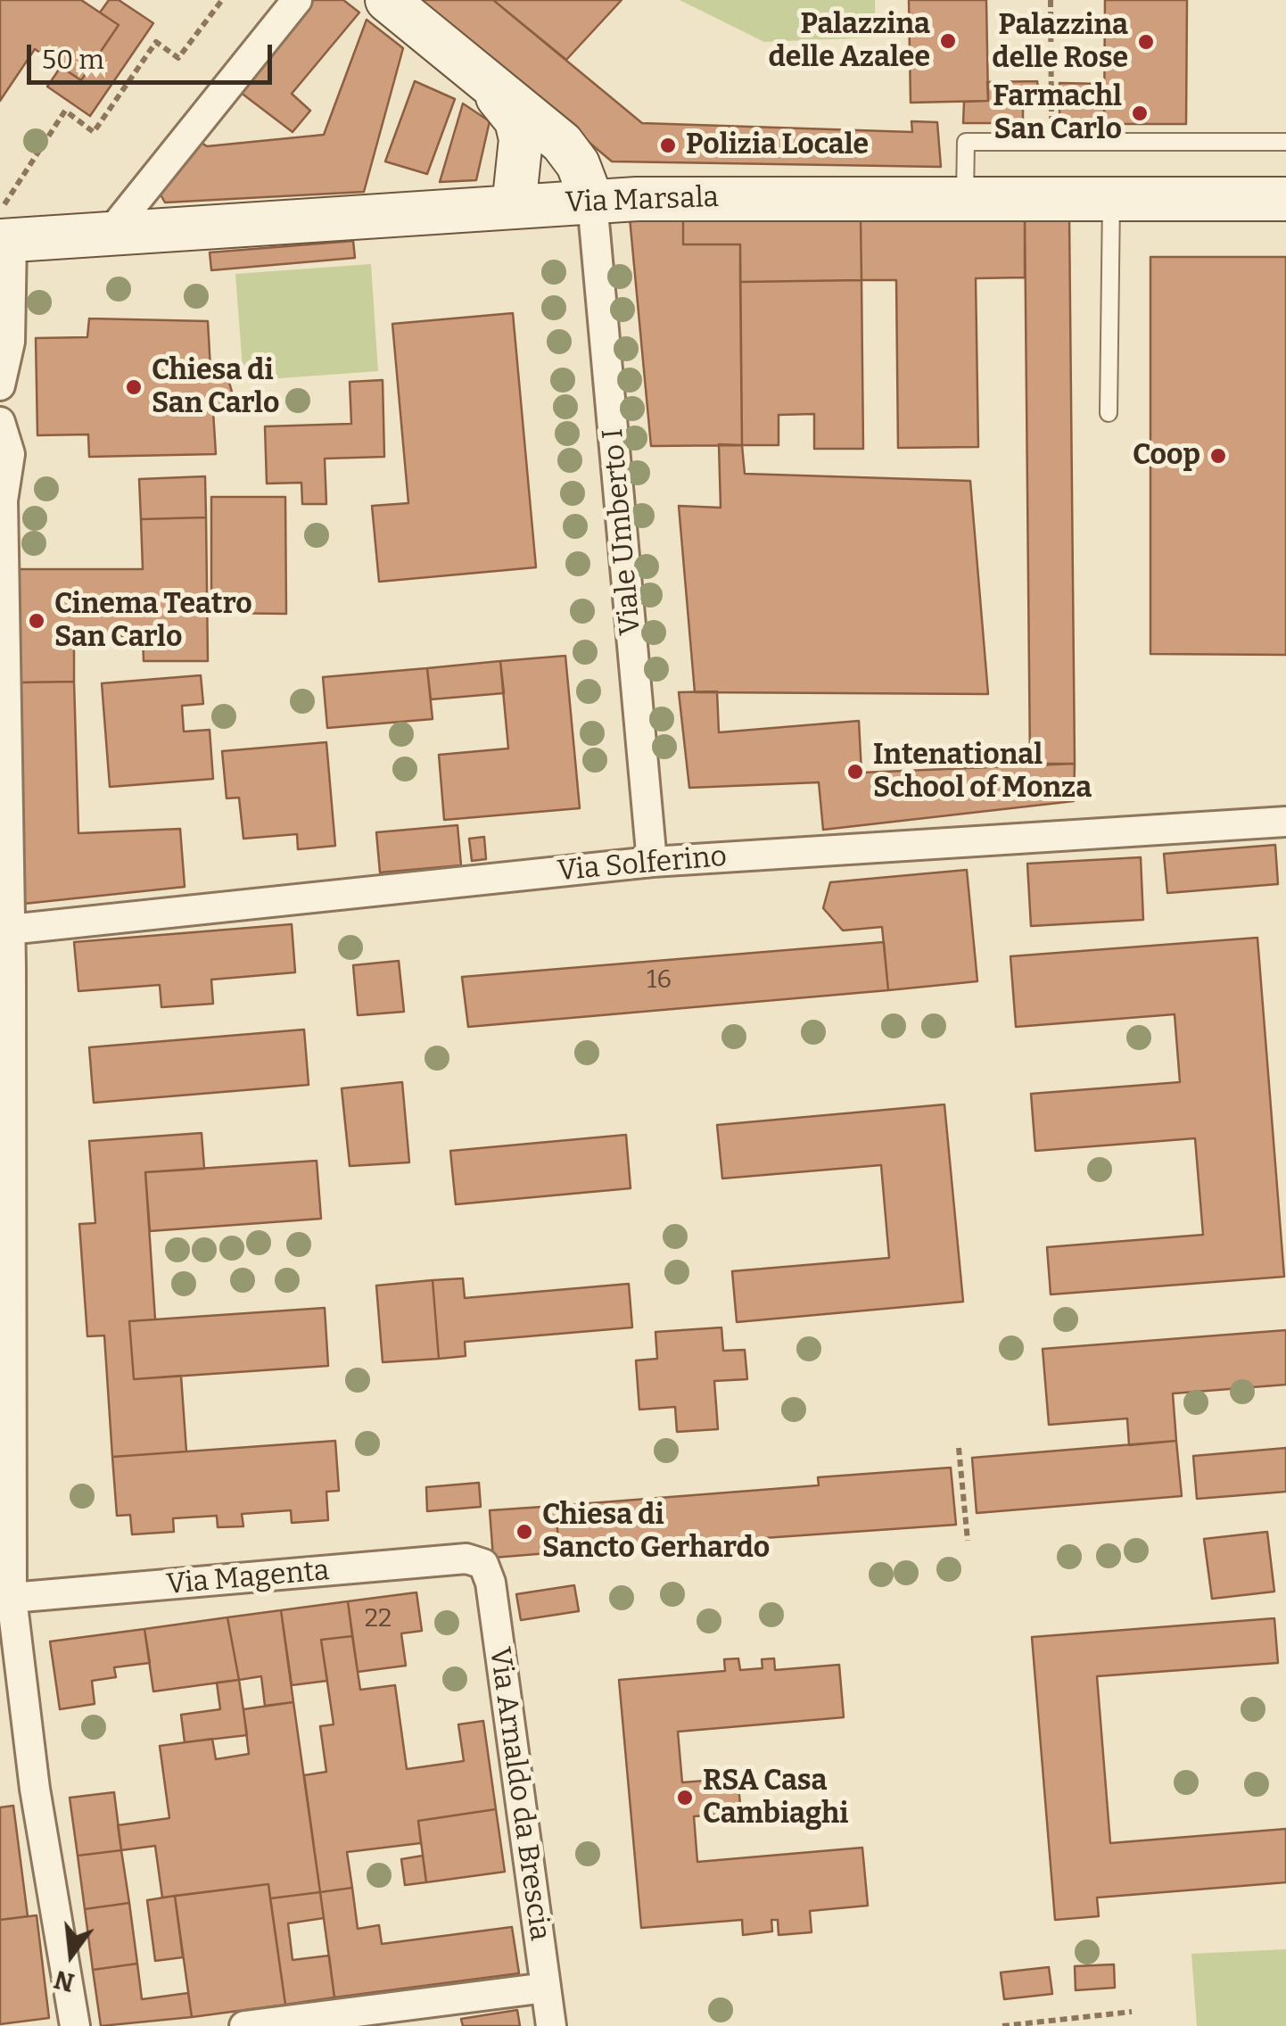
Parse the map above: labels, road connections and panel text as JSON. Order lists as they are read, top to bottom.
{
  "streets": {
    "street": [
      "Via Marsala",
      "Viale Umberto I",
      "Via Solferino",
      "Via Magenta",
      "Via Arnaldo da Brescia"
    ]
  },
  "crossings": [
    ["Via Marsala", "Viale Umberto I"],
    ["Viale Umberto I", "Via Solferino"],
    ["Via Magenta", "Via Arnaldo da Brescia"]
  ],
  "places": [
    "Palazzina delle Azalee",
    "Palazzina delle Rose",
    "Farmachl San Carlo",
    "Polizia Locale",
    "Chiesa di San Carlo",
    "Coop",
    "Cinema Teatro San Carlo",
    "Intenational School of Monza",
    "Chiesa di Sancto Gerhardo",
    "RSA Casa Cambiaghi"
  ],
  "house_numbers": ["16", "22"],
  "scale_bar": "50 m",
  "north": "bottom"
}
